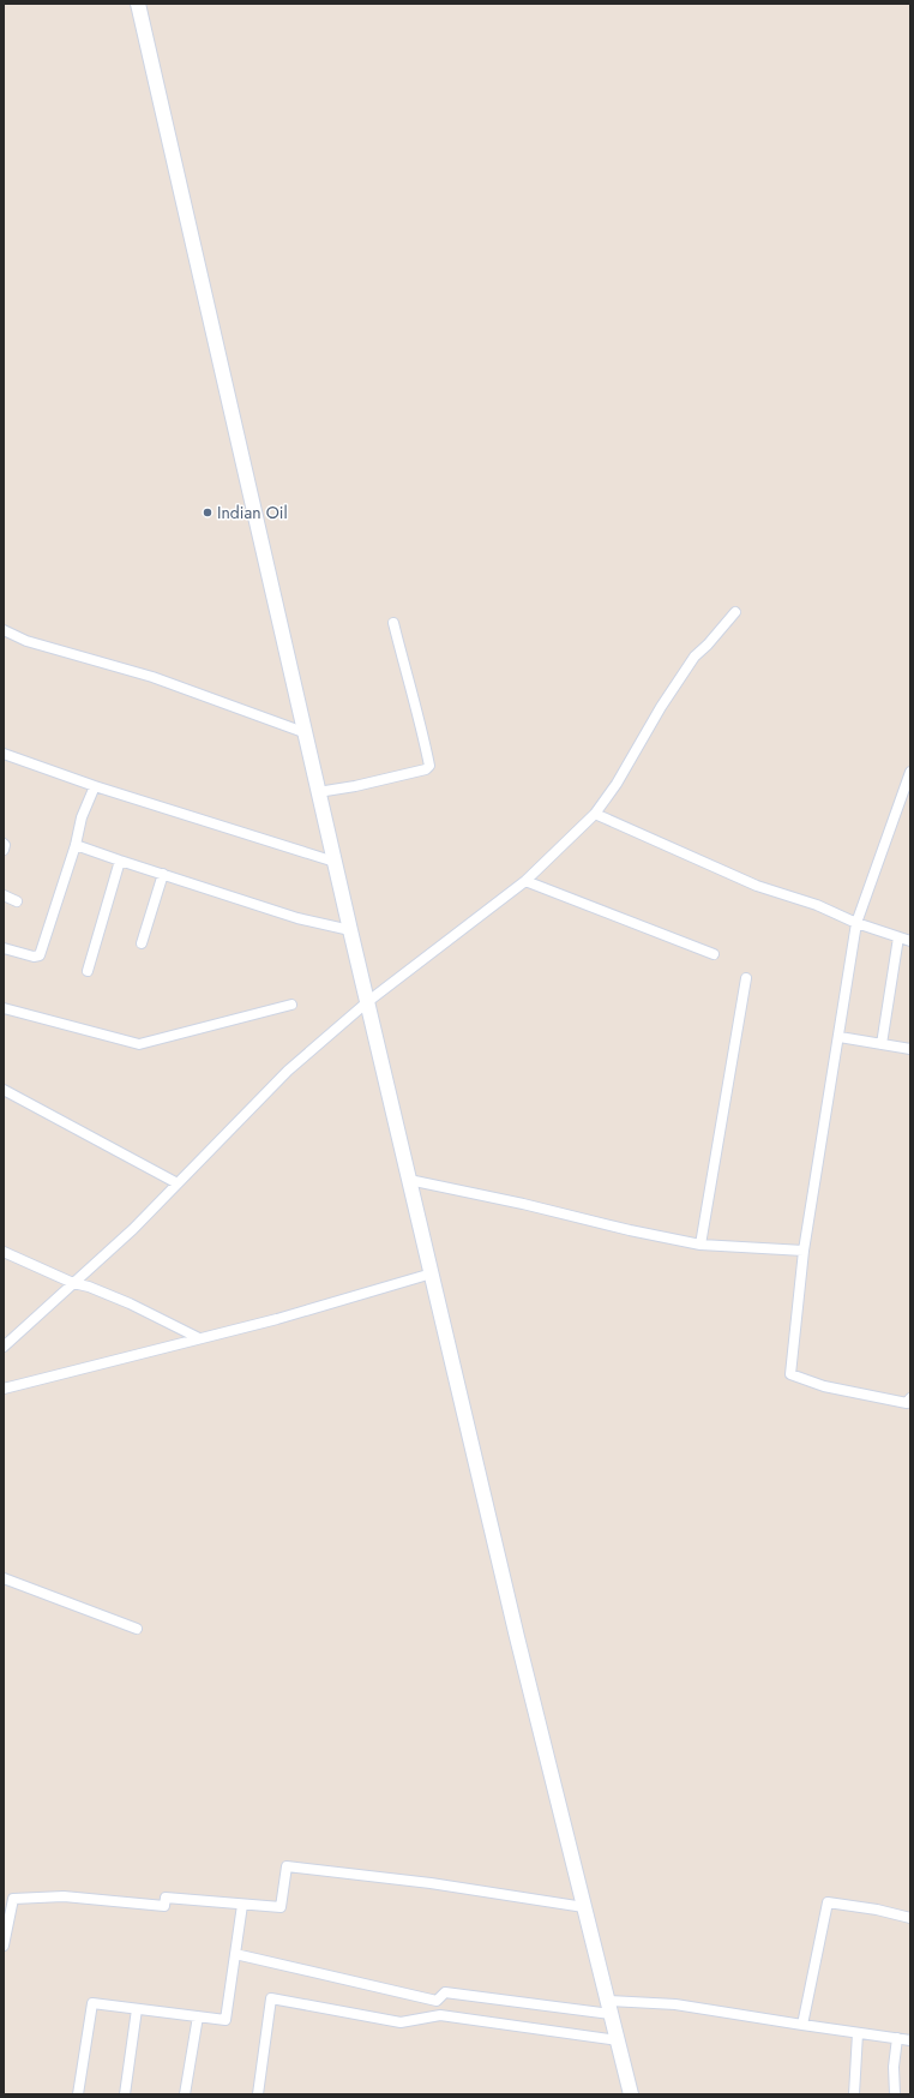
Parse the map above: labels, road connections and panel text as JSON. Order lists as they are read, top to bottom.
{
  "places": ["Indian Oil"]
}
